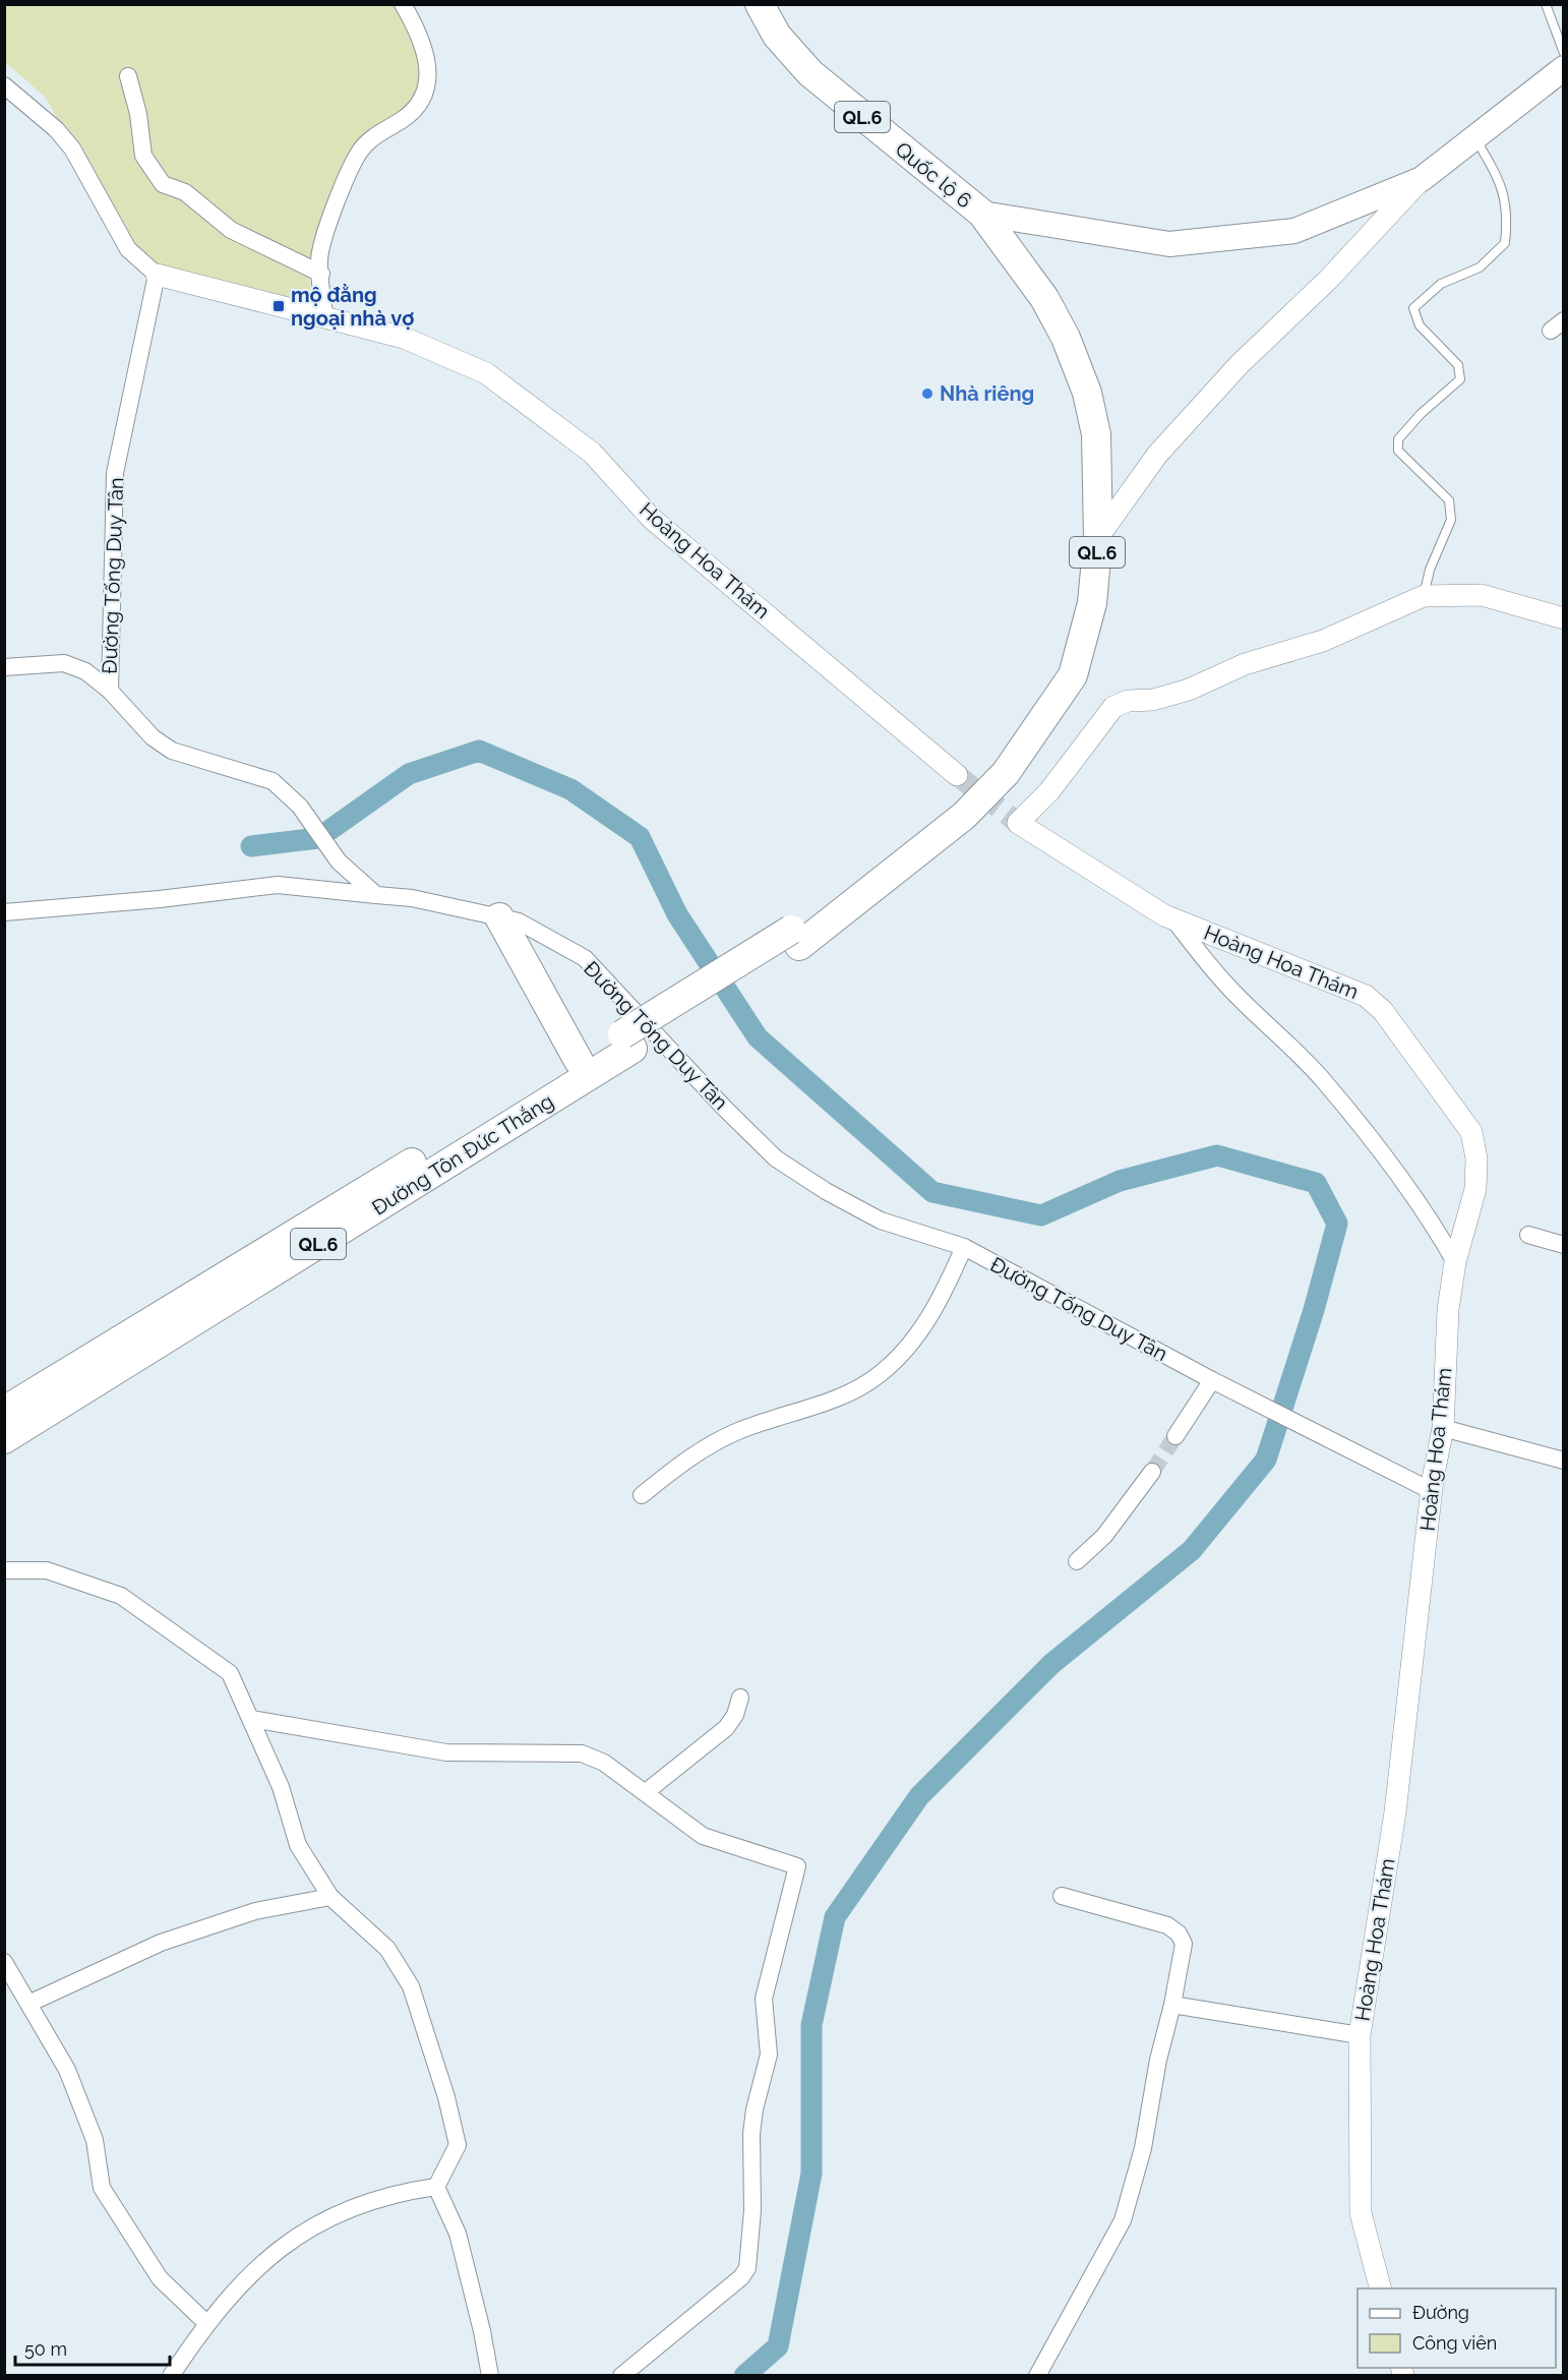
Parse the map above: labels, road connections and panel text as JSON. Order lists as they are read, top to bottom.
{
  "streets": {
    "highway": ["QL.6", "Quốc lộ 6", "Đường Tôn Đức Thắng"],
    "street": ["Hoàng Hoa Thám", "Đường Tống Duy Tân"]
  },
  "crossings": [
    ["Quốc lộ 6", "Đường Tôn Đức Thắng"],
    ["Hoàng Hoa Thám", "Đường Tống Duy Tân"]
  ],
  "places": {
    "transit": ["mộ đằng ngoại nhà vợ"],
    "other": ["Nhà riêng"]
  },
  "legend": ["Đường", "Công viên"],
  "scale_bar": "50 m"
}
